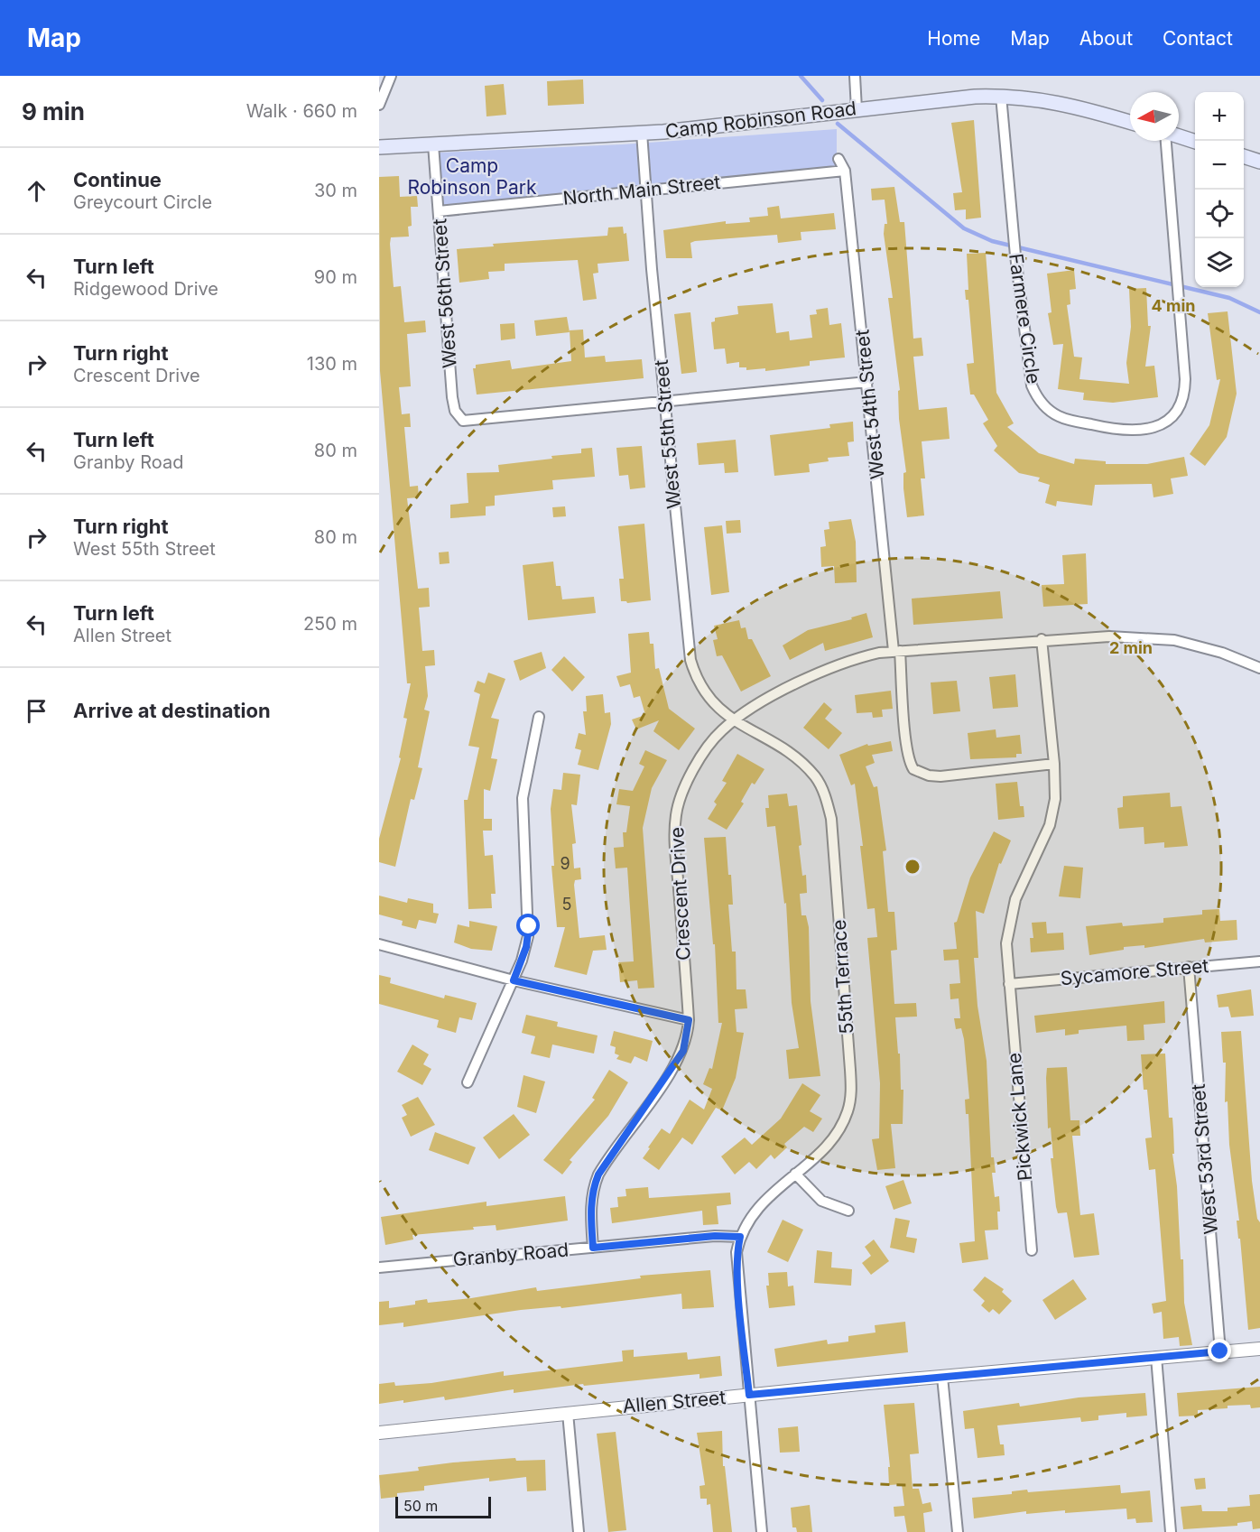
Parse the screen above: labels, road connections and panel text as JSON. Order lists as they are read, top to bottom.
{
  "streets": {
    "main road": ["Camp Robinson Road"],
    "street": [
      "North Main Street",
      "West 56th Street",
      "Farmere Circle",
      "West 54th Street",
      "West 55th Street",
      "Crescent Drive",
      "Sycamore Street",
      "55th Terrace",
      "Pickwick Lane",
      "West 53rd Street",
      "Granby Road",
      "Allen Street"
    ]
  },
  "crossings": [
    ["Camp Robinson Road", "West 56th Street"],
    ["Camp Robinson Road", "Farmere Circle"],
    ["Camp Robinson Road", "West 55th Street"],
    ["North Main Street", "West 56th Street"],
    ["North Main Street", "West 54th Street"],
    ["North Main Street", "West 55th Street"],
    ["West 56th Street", "West 54th Street"],
    ["West 56th Street", "West 55th Street"],
    ["West 54th Street", "Crescent Drive"],
    ["West 54th Street", "Pickwick Lane"],
    ["West 55th Street", "Crescent Drive"],
    ["West 55th Street", "55th Terrace"],
    ["Crescent Drive", "55th Terrace"],
    ["Crescent Drive", "Pickwick Lane"],
    ["Crescent Drive", "Granby Road"],
    ["Sycamore Street", "Pickwick Lane"],
    ["Sycamore Street", "West 53rd Street"],
    ["55th Terrace", "Granby Road"],
    ["West 53rd Street", "Allen Street"]
  ],
  "parks": ["Camp Robinson Park"],
  "house_numbers": ["9", "5"],
  "scale_bar": "50 m",
  "north": "left",
  "page": {
    "header": "Map",
    "nav": [
      "Home",
      "Map",
      "About",
      "Contact"
    ],
    "heading": ["9 min", "Walk · 660 m"],
    "map_buttons": ["+", "−"],
    "list": [
      ["Continue", "Greycourt Circle", "30 m"],
      ["Turn left", "Ridgewood Drive", "90 m"],
      ["Turn right", "Crescent Drive", "130 m"],
      ["Turn left", "Granby Road", "80 m"],
      ["Turn right", "West 55th Street", "80 m"],
      ["Turn left", "Allen Street", "250 m"],
      "Arrive at destination"
    ],
    "scale": "50 m"
  },
  "rings": ["4 min", "2 min"]
}
